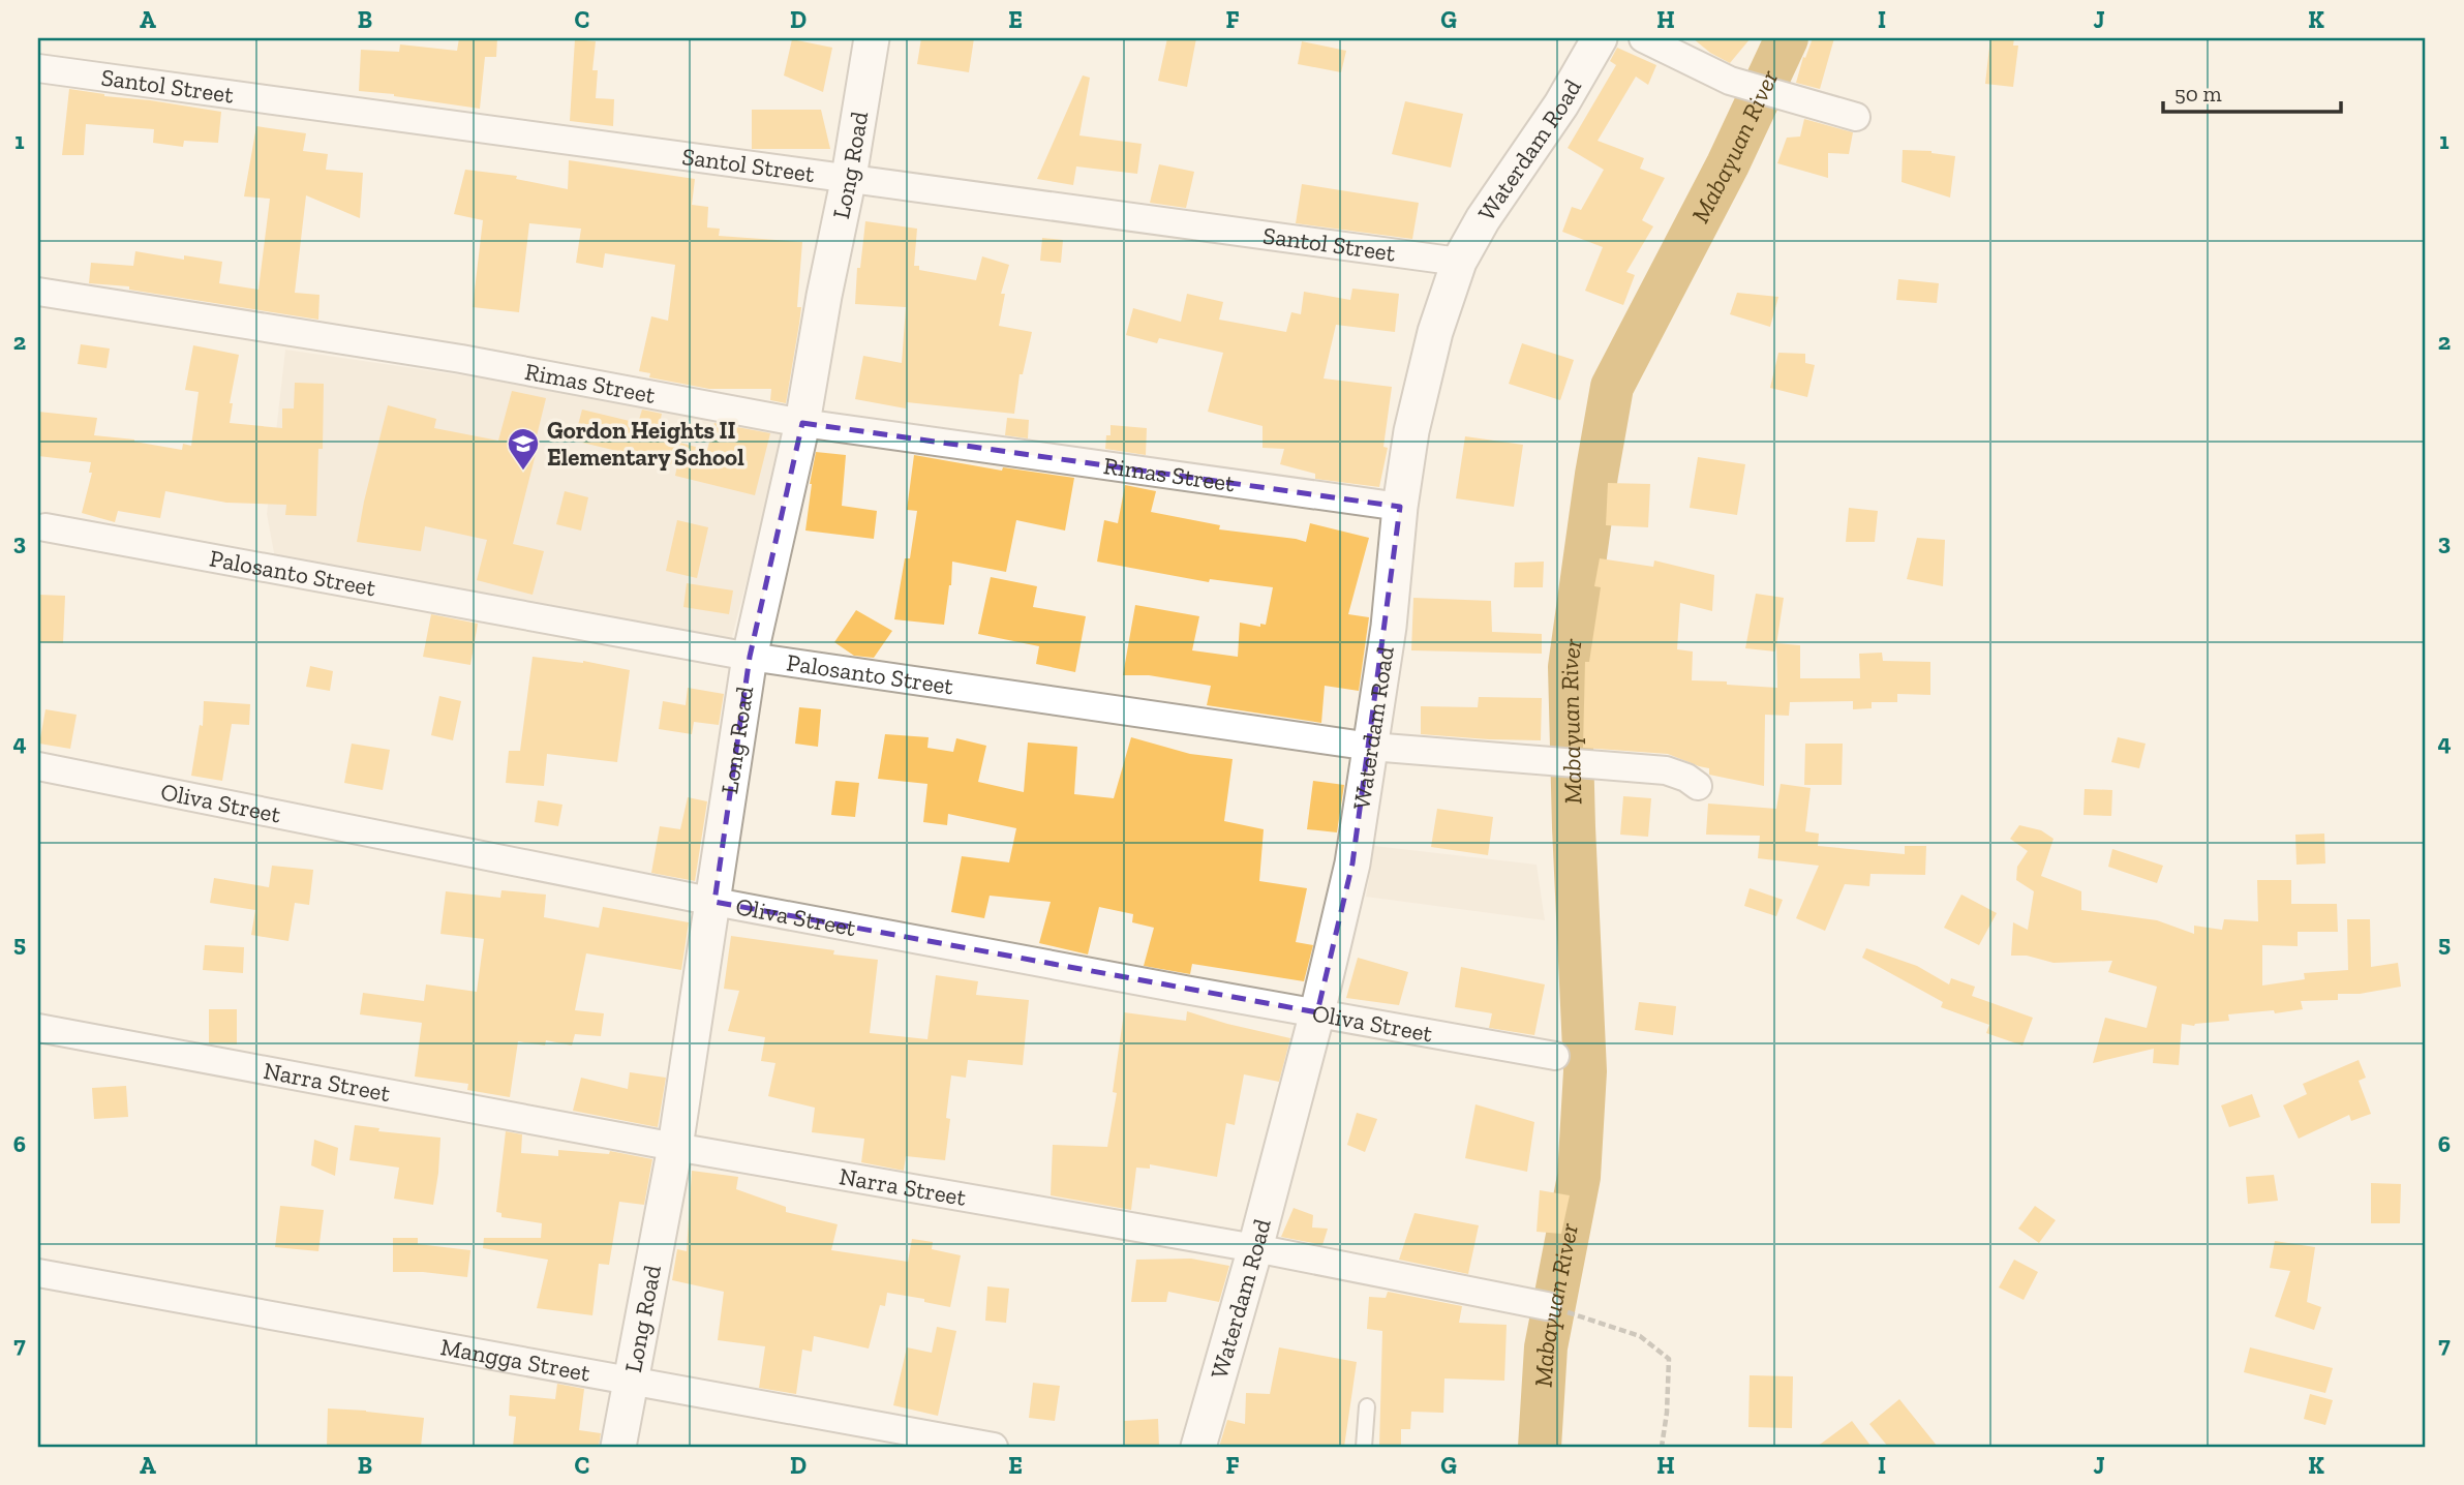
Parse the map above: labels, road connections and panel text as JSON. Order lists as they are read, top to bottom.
{
  "streets": {
    "street": [
      "Santol Street",
      "Waterdam Road",
      "Long Road",
      "Rimas Street",
      "Palosanto Street",
      "Oliva Street",
      "Narra Street",
      "Mangga Street"
    ]
  },
  "crossings": [
    ["Santol Street", "Waterdam Road"],
    ["Santol Street", "Long Road"],
    ["Waterdam Road", "Rimas Street"],
    ["Waterdam Road", "Palosanto Street"],
    ["Waterdam Road", "Oliva Street"],
    ["Waterdam Road", "Narra Street"],
    ["Long Road", "Rimas Street"],
    ["Long Road", "Palosanto Street"],
    ["Long Road", "Oliva Street"],
    ["Long Road", "Narra Street"],
    ["Long Road", "Mangga Street"]
  ],
  "water": ["Mabayuan River"],
  "places": {
    "school or university": ["Gordon Heights II Elementary School"]
  },
  "scale_bar": "50 m",
  "grid": {
    "columns": [
      "A",
      "B",
      "C",
      "D",
      "E",
      "F",
      "G",
      "H",
      "I",
      "J",
      "K"
    ],
    "rows": [
      "1",
      "2",
      "3",
      "4",
      "5",
      "6",
      "7"
    ]
  }
}
